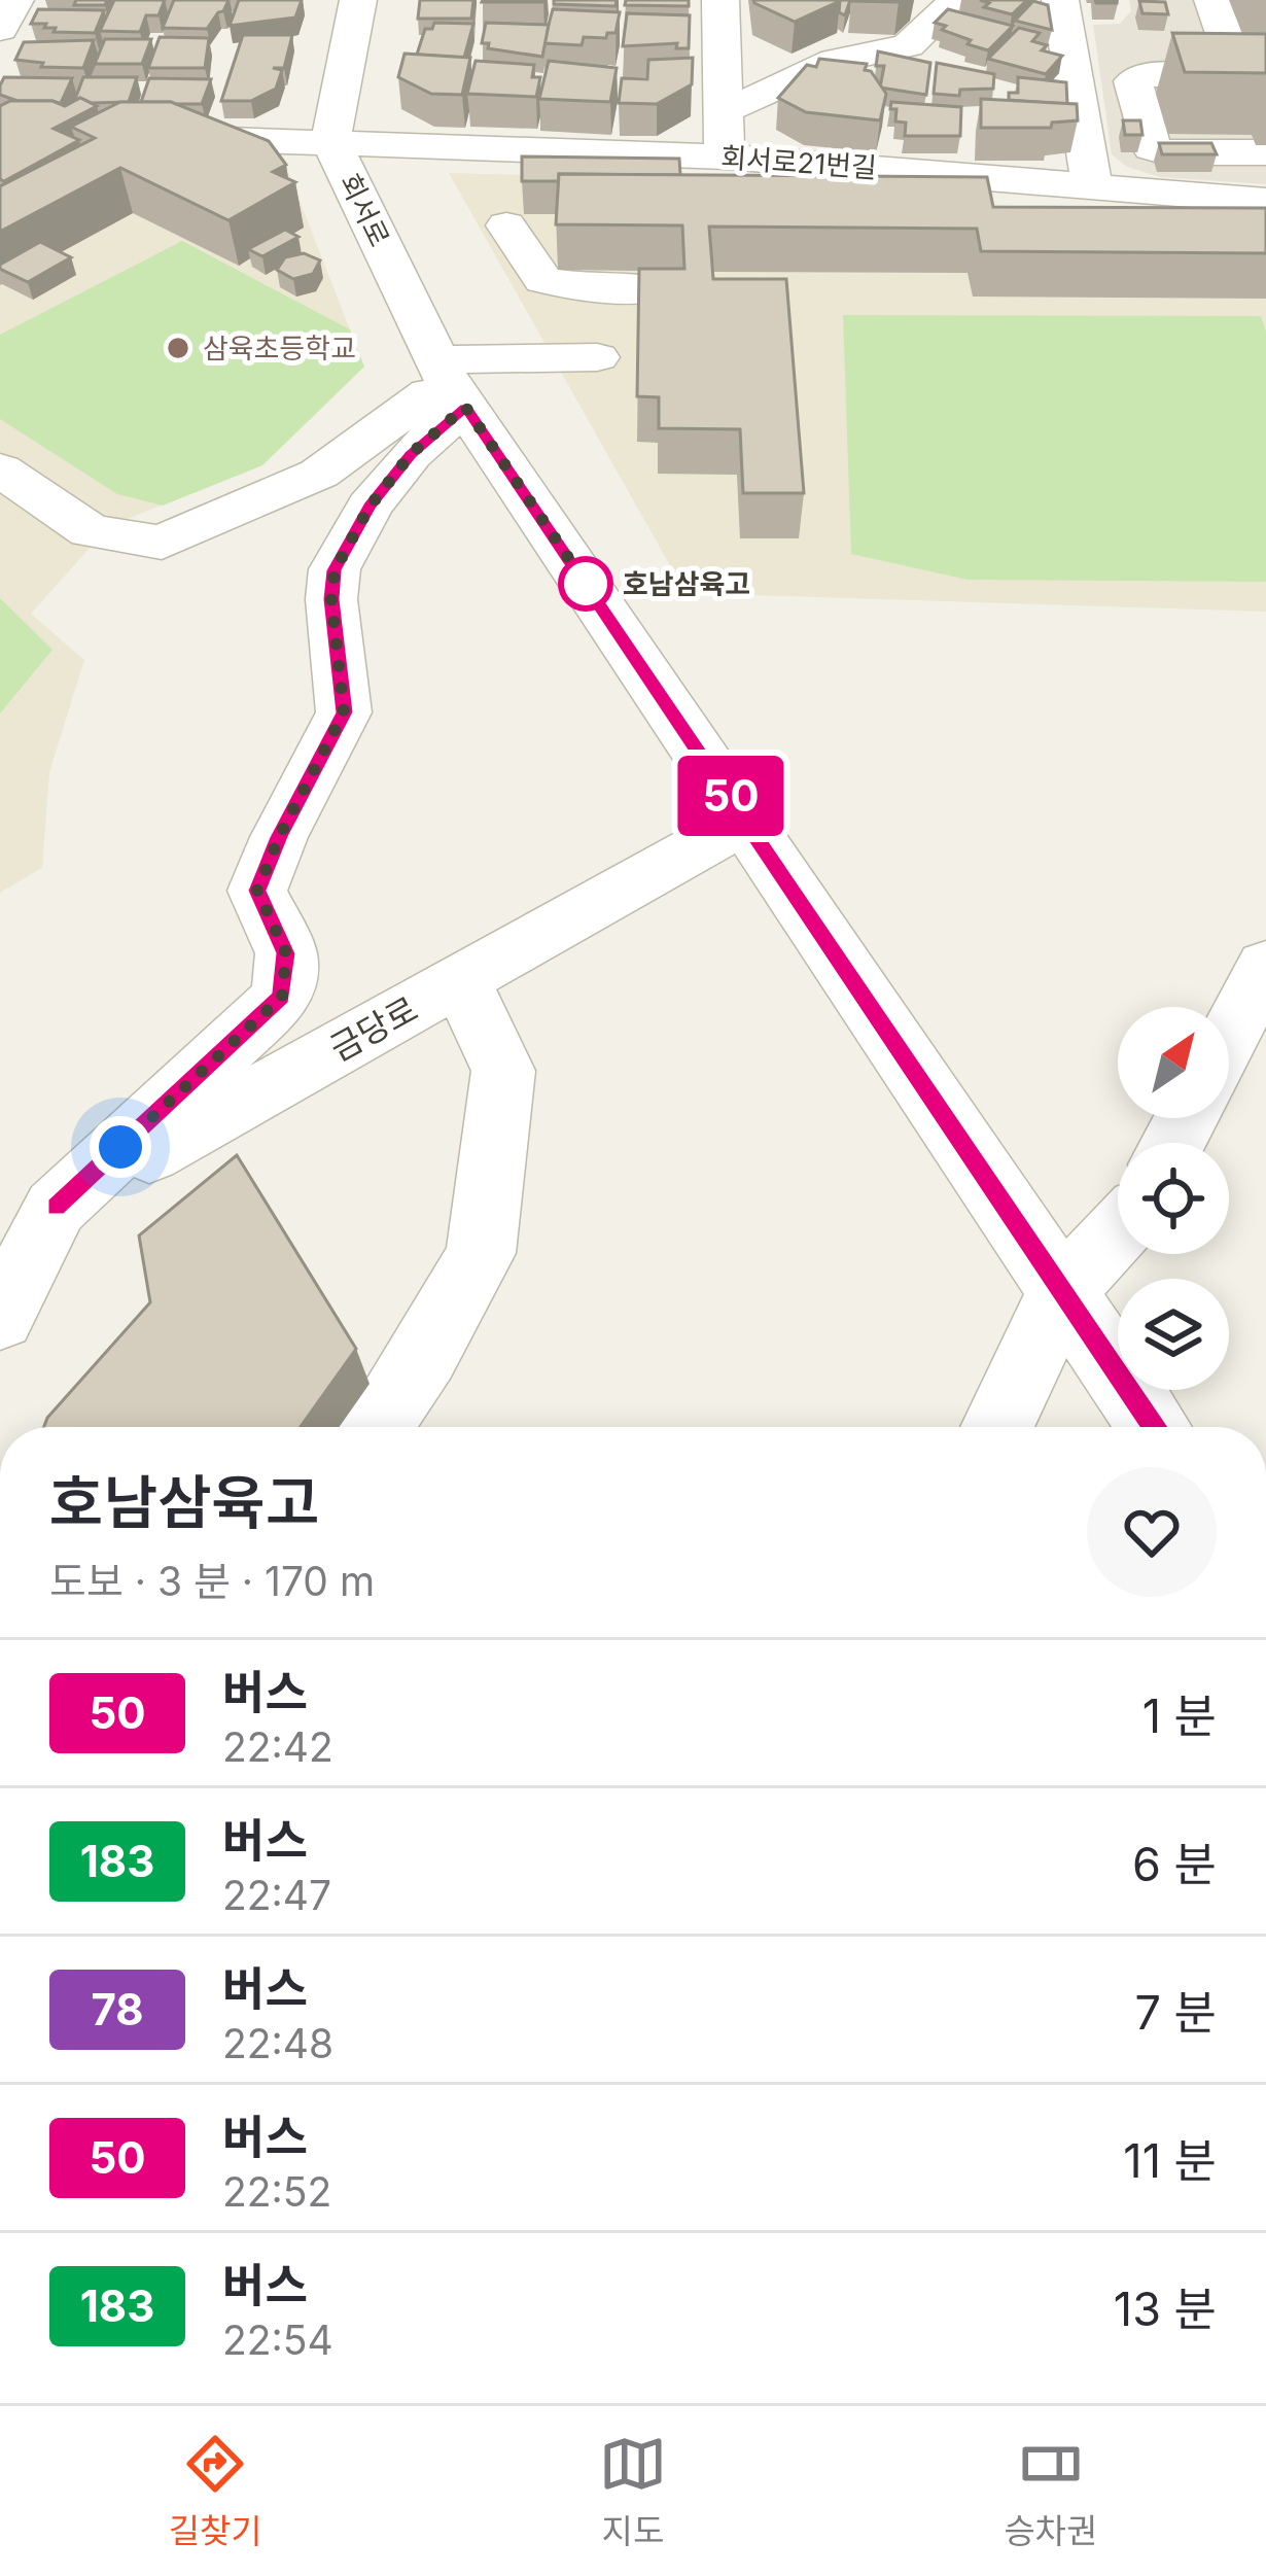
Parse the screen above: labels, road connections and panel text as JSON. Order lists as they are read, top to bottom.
{
  "streets": {
    "street": ["회서로21번길", "회서로", "금당로"]
  },
  "crossings": [
    ["회서로21번길", "회서로"],
    ["회서로", "금당로"]
  ],
  "places": ["삼육초등학교", "호남삼육고"],
  "lines": ["bus line 50"],
  "north": "top right",
  "page": {
    "on_map": "50",
    "heading": ["호남삼육고", "도보 · 3 분 · 170 m"],
    "list": [
      {
        "mark": "50",
        "name": "버스",
        "note": "22:42",
        "value": "1 분"
      },
      {
        "mark": "183",
        "name": "버스",
        "note": "22:47",
        "value": "6 분"
      },
      {
        "mark": "78",
        "name": "버스",
        "note": "22:48",
        "value": "7 분"
      },
      {
        "mark": "50",
        "name": "버스",
        "note": "22:52",
        "value": "11 분"
      },
      {
        "mark": "183",
        "name": "버스",
        "note": "22:54",
        "value": "13 분"
      }
    ],
    "tabs": ["길찾기", "지도", "승차권"]
  }
}
